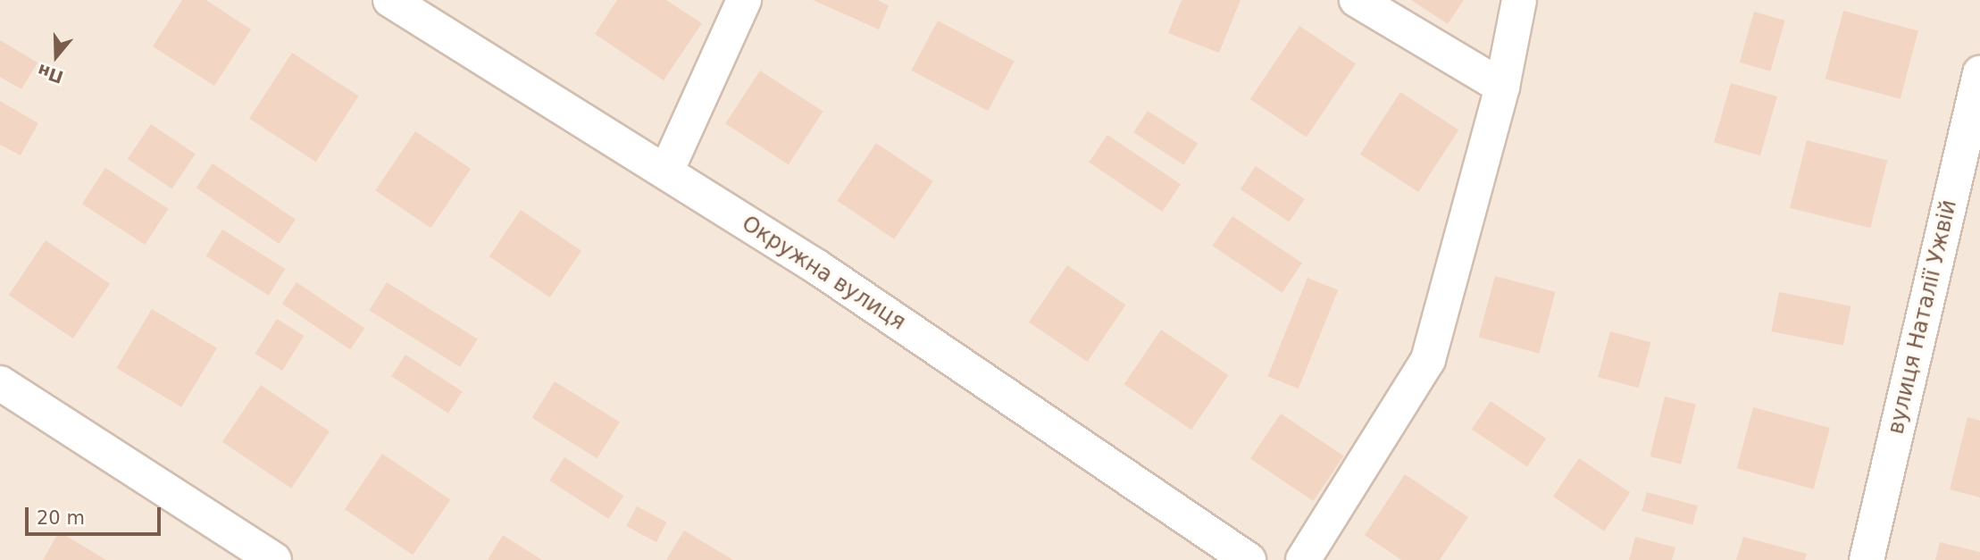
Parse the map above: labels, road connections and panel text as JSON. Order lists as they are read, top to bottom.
{
  "streets": {
    "street": ["Окружна вулиця", "вулиця Наталії Ужвій"]
  },
  "scale_bar": "20 m",
  "north": "bottom"
}
